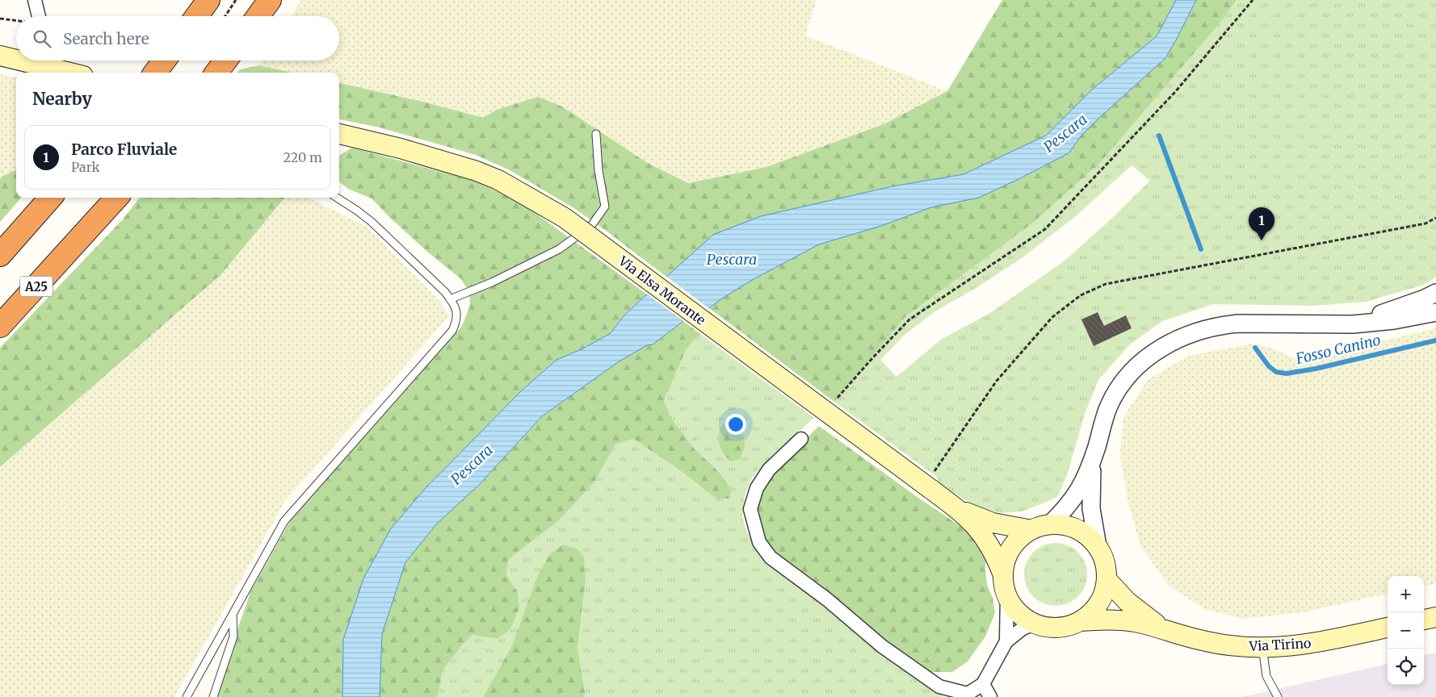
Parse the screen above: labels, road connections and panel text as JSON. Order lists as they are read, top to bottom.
{
  "streets": {
    "highway": ["A25"],
    "main road": ["Via Elsa Morante", "Via Tirino"]
  },
  "crossings": [
    ["Via Elsa Morante", "Via Tirino"]
  ],
  "water": ["Pescara", "Fosso Canino"],
  "page": {
    "search": "Search here",
    "heading": "Nearby",
    "list": [
      {
        "mark": "1",
        "name": "Parco Fluviale",
        "note": "Park",
        "value": "220 m"
      }
    ],
    "pins": "1",
    "map_buttons": ["+", "−"]
  }
}
